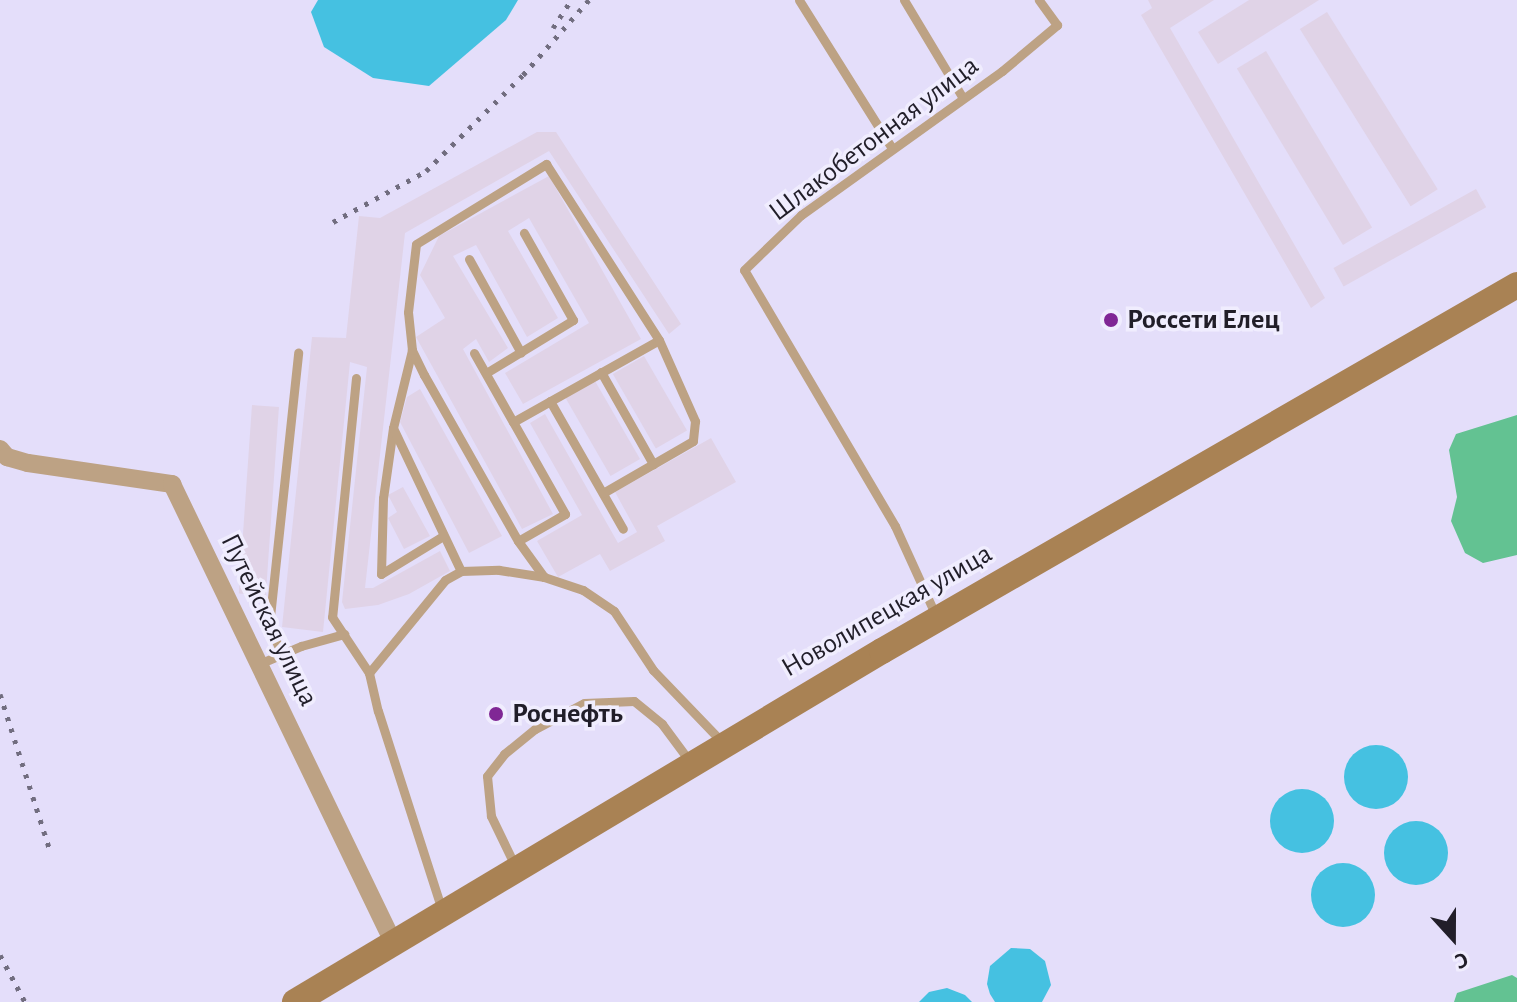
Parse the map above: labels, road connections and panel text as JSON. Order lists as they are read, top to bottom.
{
  "streets": {
    "street": ["Новолипецкая улица", "Путейская улица"],
    "lane": ["Шлакобетонная улица"]
  },
  "crossings": [
    ["Шлакобетонная улица", "Новолипецкая улица"],
    ["Новолипецкая улица", "Путейская улица"]
  ],
  "places": ["Россети Елец", "Роснефть"],
  "north": "bottom"
}
